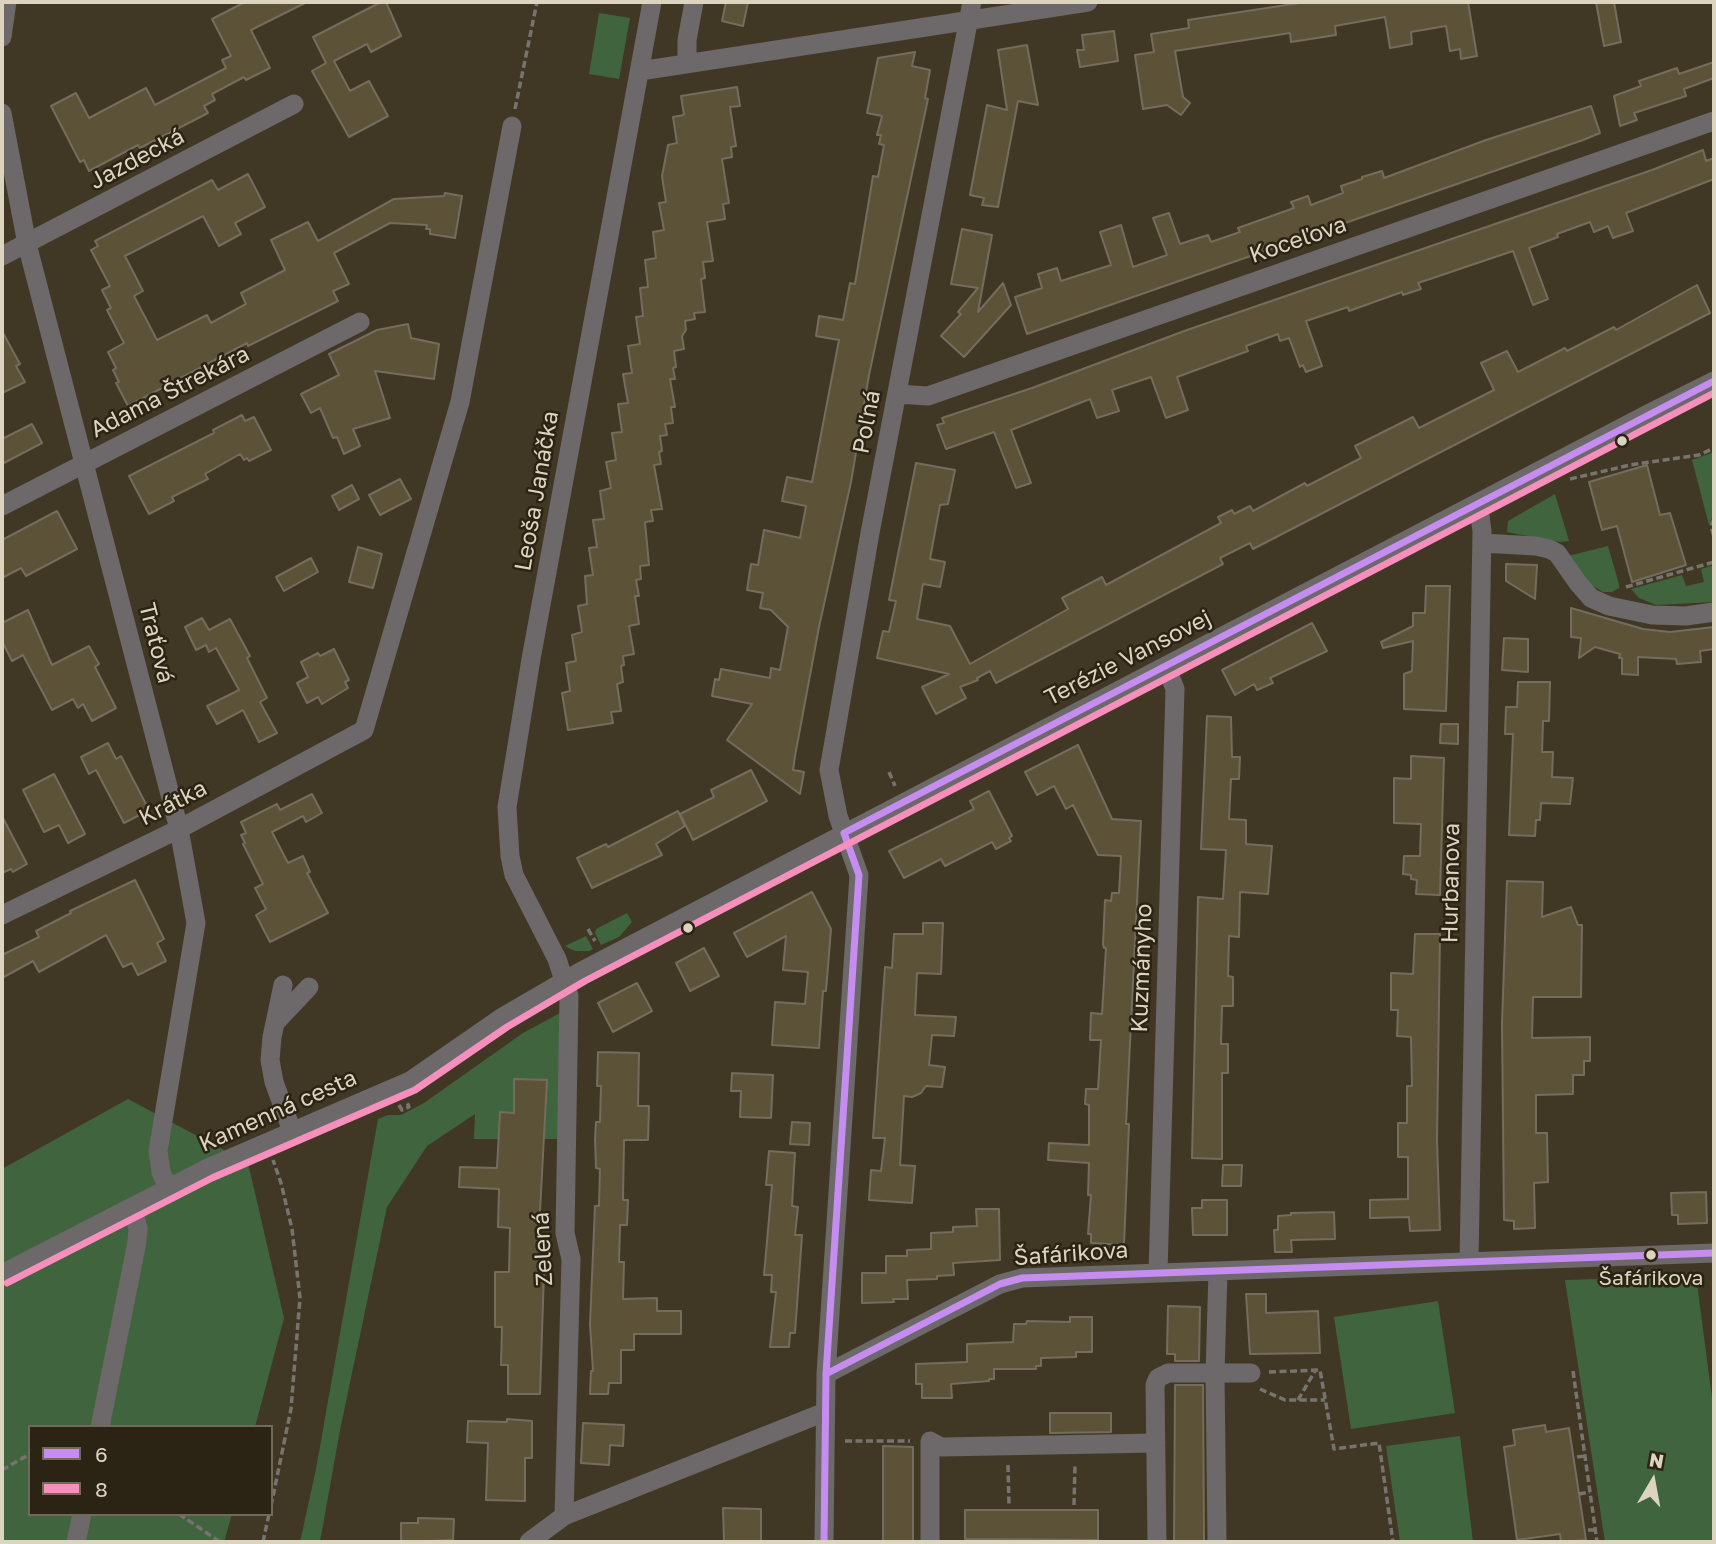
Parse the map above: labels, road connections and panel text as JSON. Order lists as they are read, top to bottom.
{
  "streets": {
    "street": [
      "Jazdecká",
      "Koceľova",
      "Adama Štrekára",
      "Poľná",
      "Leoša Janáčka",
      "Traťová",
      "Terézie Vansovej",
      "Krátka",
      "Hurbanova",
      "Kuzmányho",
      "Kamenná cesta",
      "Zelená",
      "Šafárikova"
    ]
  },
  "crossings": [
    ["Jazdecká", "Traťová"],
    ["Koceľova", "Poľná"],
    ["Adama Štrekára", "Traťová"],
    ["Poľná", "Terézie Vansovej"],
    ["Poľná", "Šafárikova"],
    ["Leoša Janáčka", "Terézie Vansovej"],
    ["Leoša Janáčka", "Kamenná cesta"],
    ["Leoša Janáčka", "Zelená"],
    ["Traťová", "Krátka"],
    ["Traťová", "Kamenná cesta"],
    ["Terézie Vansovej", "Hurbanova"],
    ["Terézie Vansovej", "Kuzmányho"],
    ["Terézie Vansovej", "Kamenná cesta"],
    ["Terézie Vansovej", "Zelená"],
    ["Hurbanova", "Šafárikova"],
    ["Kuzmányho", "Šafárikova"],
    ["Kamenná cesta", "Zelená"]
  ],
  "places": ["Šafárikova"],
  "lines": ["transit line 6", "transit line 8"],
  "legend": ["6", "8"],
  "north": "top"
}
